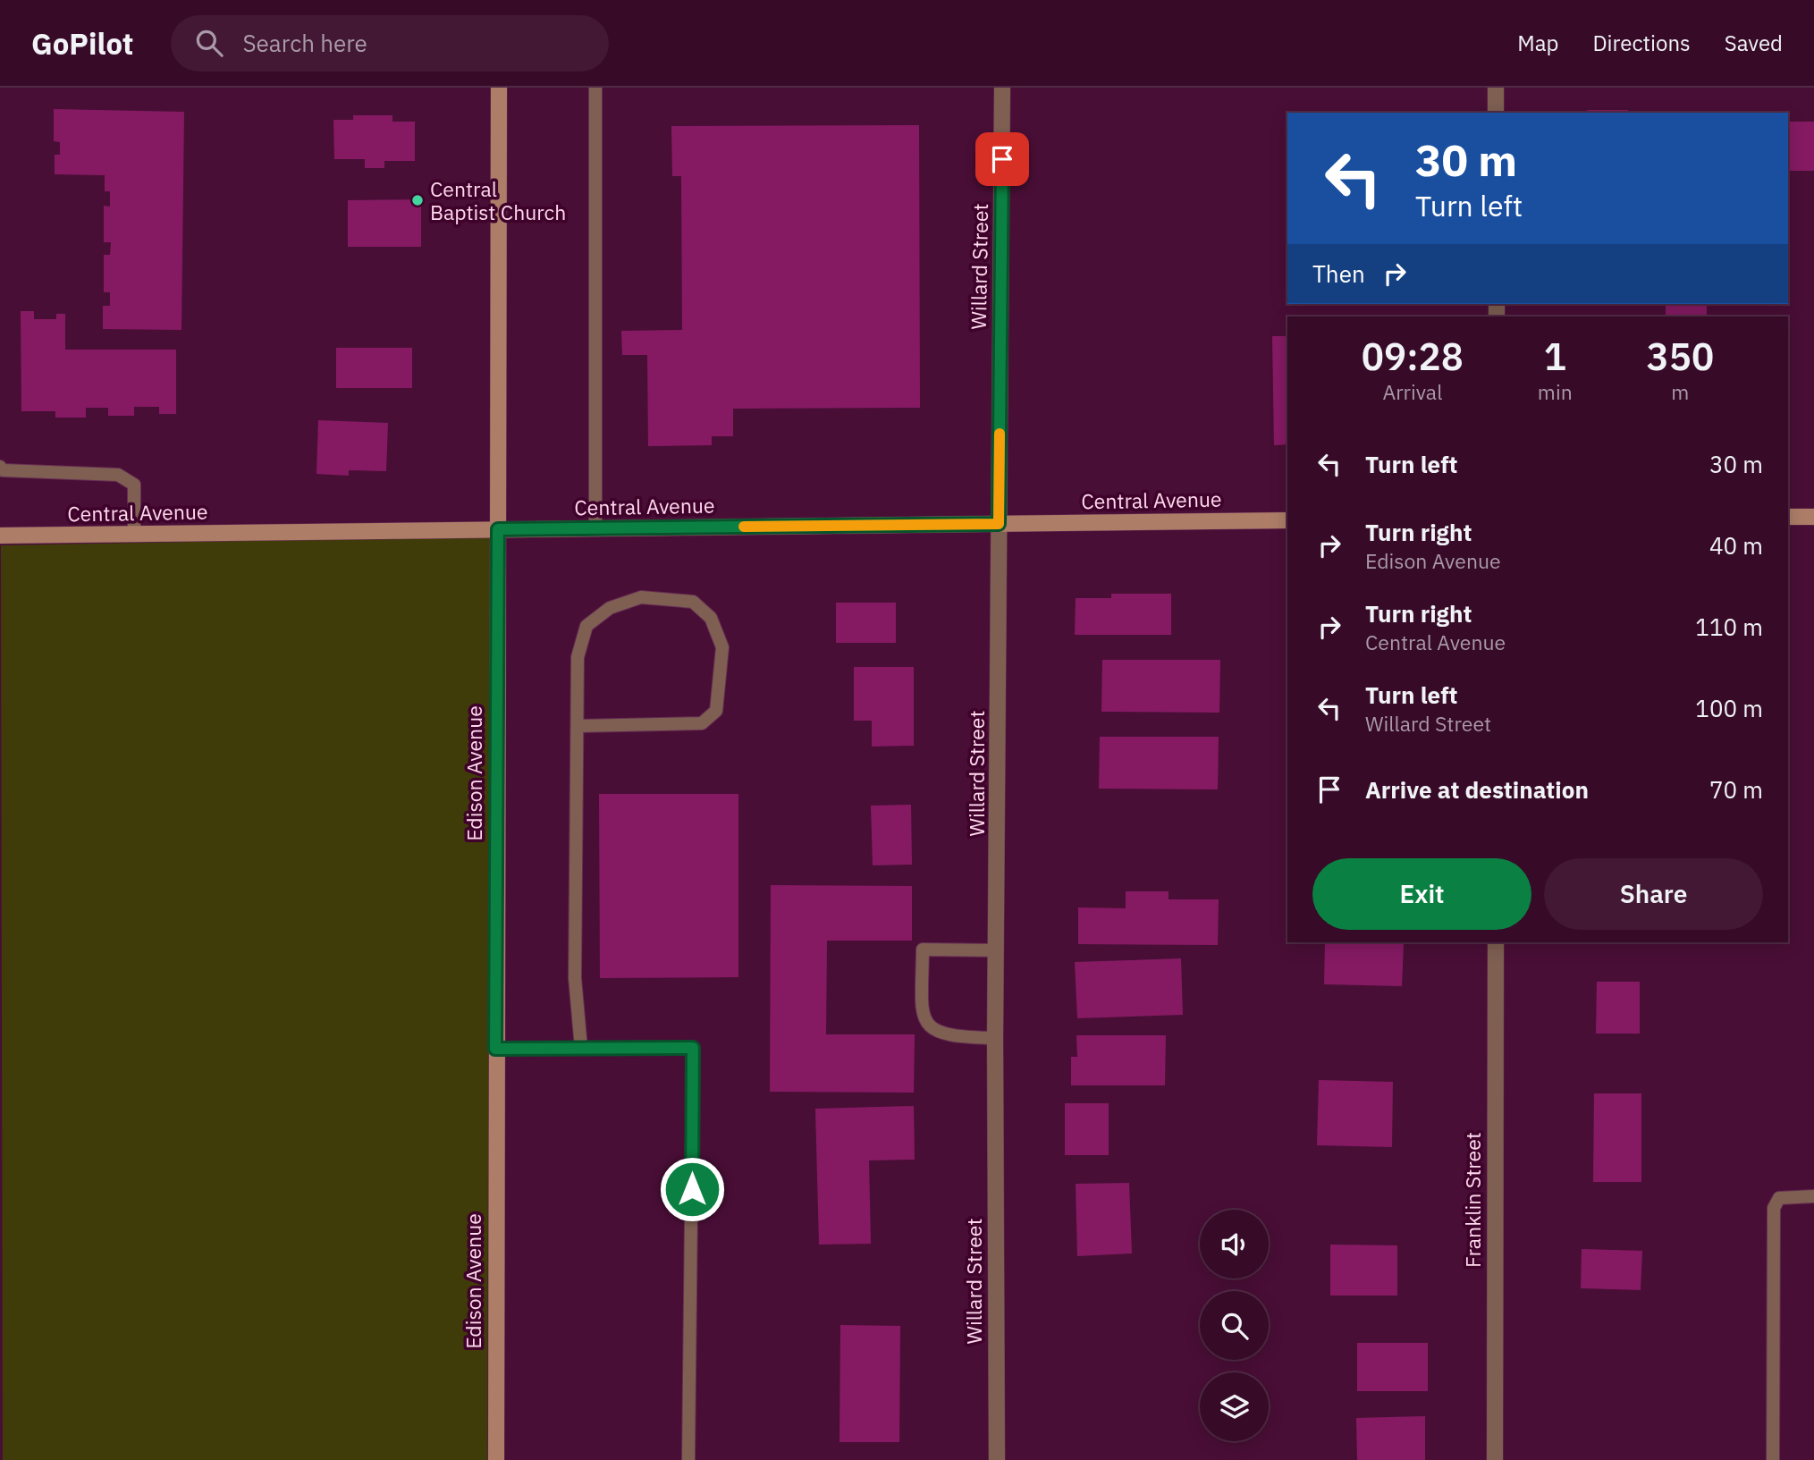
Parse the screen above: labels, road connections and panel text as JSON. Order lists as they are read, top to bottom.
{
  "streets": {
    "street": [
      "Willard Street",
      "Central Avenue",
      "Edison Avenue",
      "Franklin Street"
    ]
  },
  "crossings": [
    ["Willard Street", "Central Avenue"],
    ["Central Avenue", "Edison Avenue"]
  ],
  "places": ["Central Baptist Church"],
  "page": {
    "header": "GoPilot",
    "search": "Search here",
    "nav": ["Map", "Directions", "Saved"],
    "turn": ["30 m", "Turn left"],
    "then": "Then",
    "eta": [
      "09:28",
      "Arrival",
      "1",
      "min",
      "350",
      "m"
    ],
    "list": [
      {
        "name": "Turn left",
        "value": "30 m"
      },
      {
        "name": "Turn right",
        "note": "Edison Avenue",
        "value": "40 m"
      },
      {
        "name": "Turn right",
        "note": "Central Avenue",
        "value": "110 m"
      },
      {
        "name": "Turn left",
        "note": "Willard Street",
        "value": "100 m"
      },
      {
        "name": "Arrive at destination",
        "value": "70 m"
      }
    ],
    "buttons": ["Exit", "Share"]
  }
}
